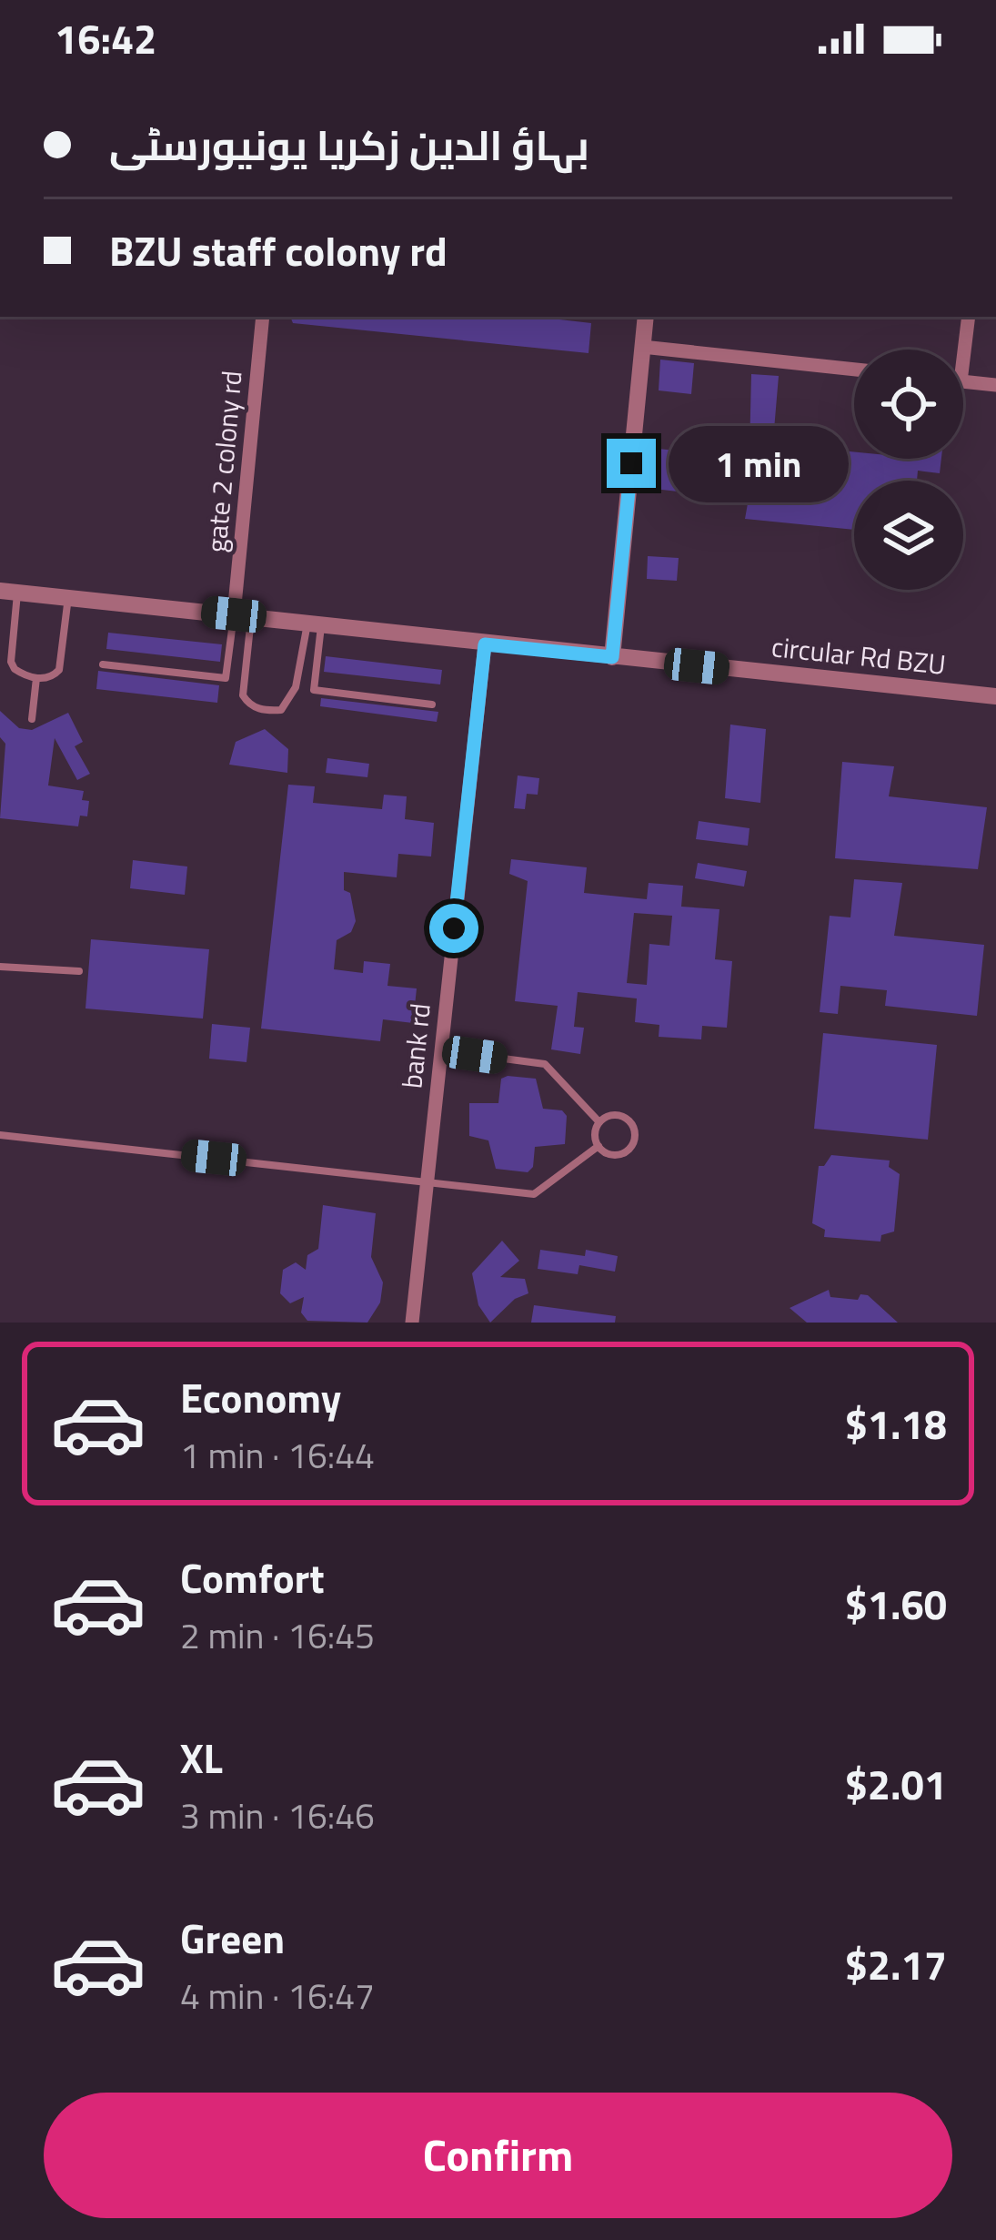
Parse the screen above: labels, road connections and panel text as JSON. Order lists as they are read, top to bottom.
{
  "streets": {
    "street": ["gate 2 colony rd", "circular Rd BZU", "bank rd"]
  },
  "crossings": [
    ["gate 2 colony rd", "circular Rd BZU"],
    ["circular Rd BZU", "bank rd"]
  ],
  "page": {
    "status": "16:42",
    "banner": ["بہاؤ الدین زکریا یونیورسٹی", "BZU staff colony rd"],
    "bubble": "1 min",
    "list": [
      {
        "name": "Economy",
        "note": "1 min · 16:44",
        "value": "$1.18"
      },
      {
        "name": "Comfort",
        "note": "2 min · 16:45",
        "value": "$1.60"
      },
      {
        "name": "XL",
        "note": "3 min · 16:46",
        "value": "$2.01"
      },
      {
        "name": "Green",
        "note": "4 min · 16:47",
        "value": "$2.17"
      }
    ],
    "buttons": "Confirm"
  }
}
